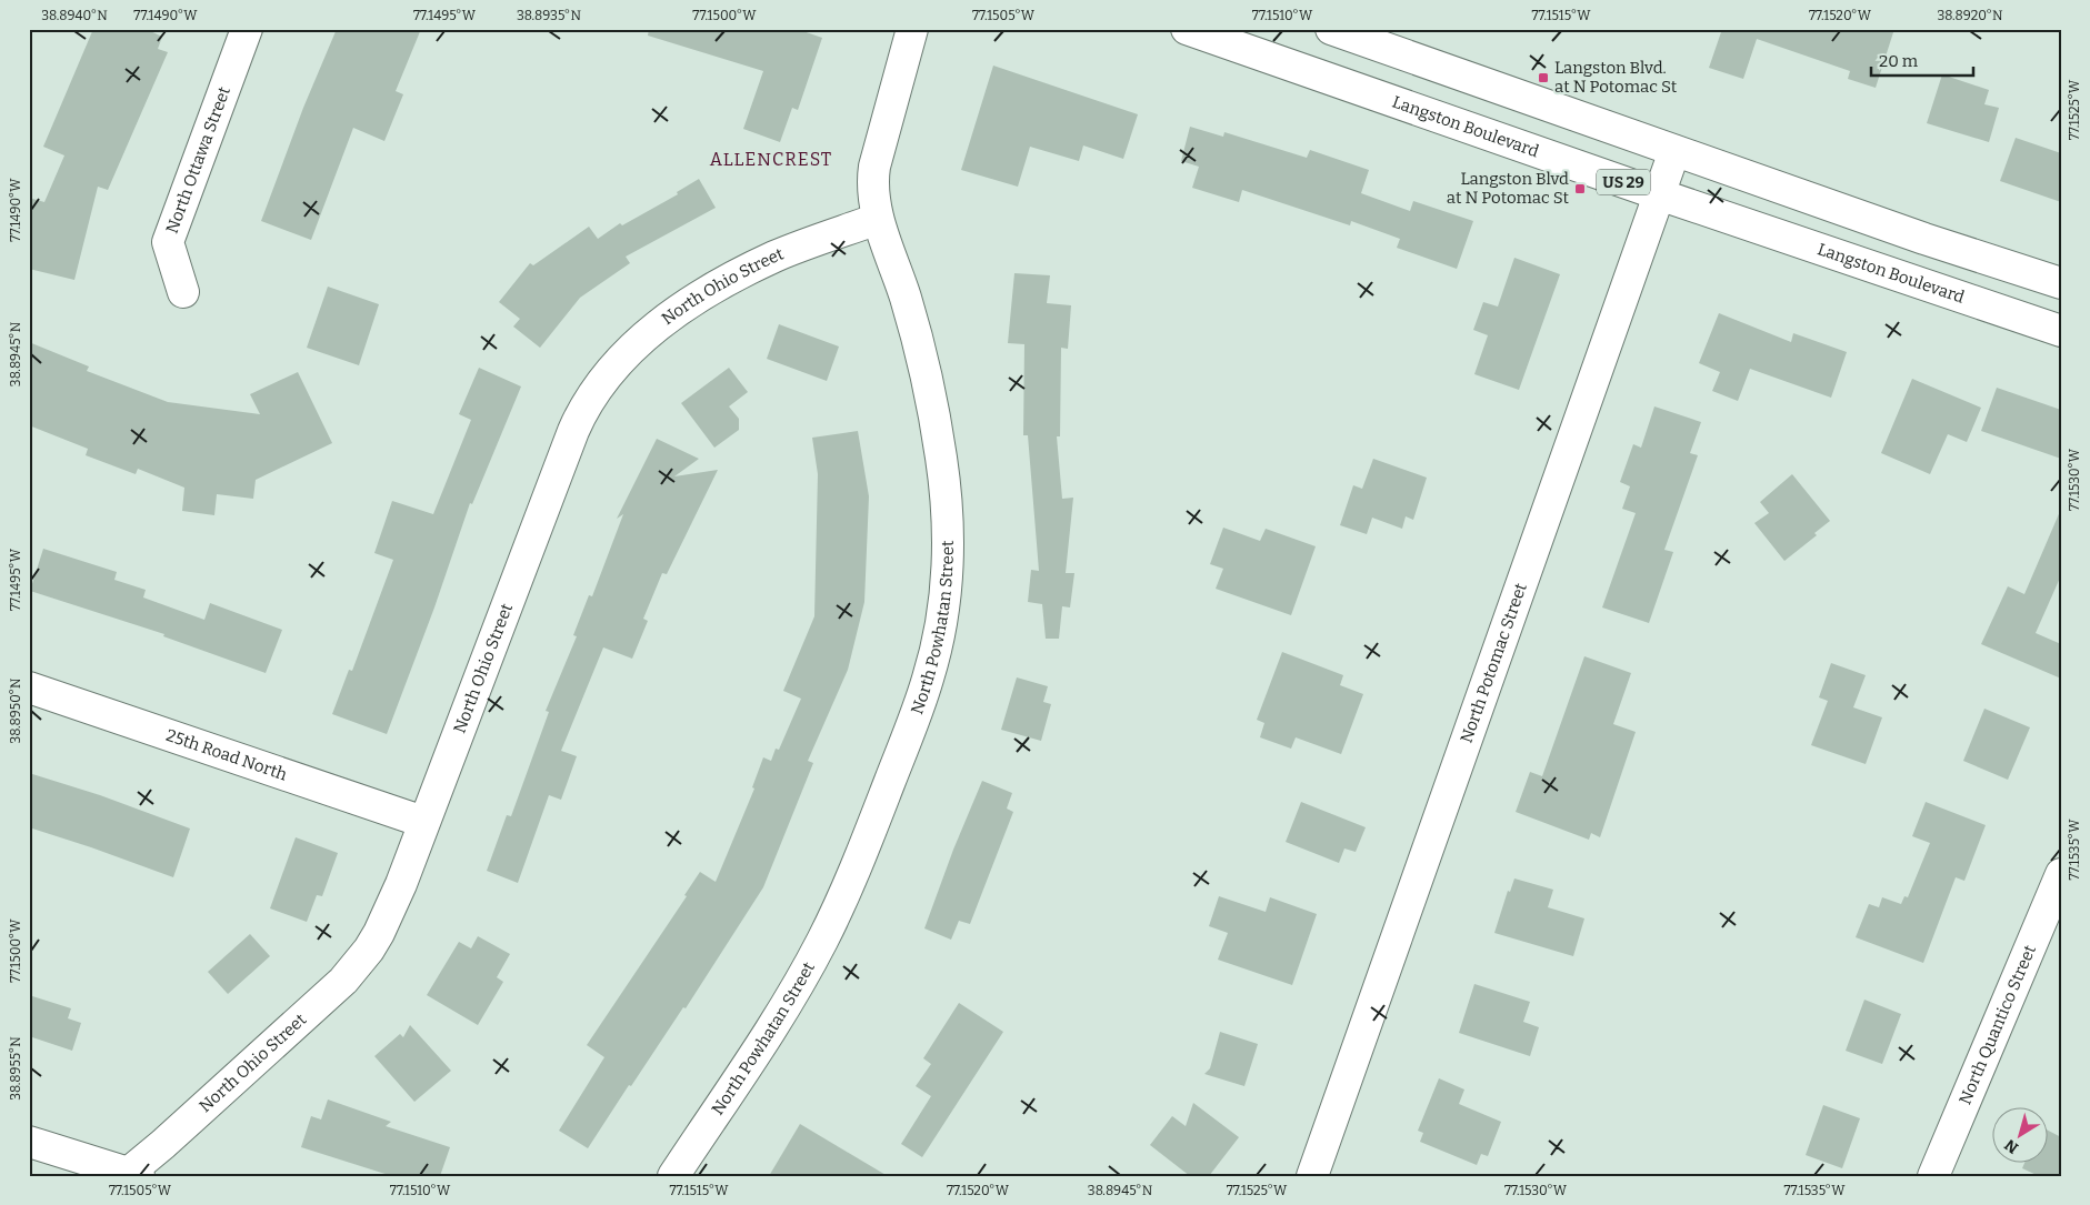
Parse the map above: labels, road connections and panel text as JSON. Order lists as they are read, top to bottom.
{
  "streets": {
    "street": [
      "Langston Boulevard",
      "North Ottawa Street",
      "US 29",
      "North Ohio Street",
      "North Powhatan Street",
      "North Potomac Street",
      "25th Road North",
      "North Quantico Street"
    ]
  },
  "crossings": [
    ["Langston Boulevard", "North Potomac Street"],
    ["North Ohio Street", "North Powhatan Street"],
    ["North Ohio Street", "25th Road North"]
  ],
  "districts": ["ALLENCREST"],
  "places": {
    "transit": ["Langston Blvd. at N Potomac St", "Langston Blvd at N Potomac St"]
  },
  "scale_bar": "20 m",
  "north": "bottom left",
  "coordinates": [
    "38.8940°N",
    "77.1490°W",
    "77.1495°W",
    "38.8935°N",
    "77.1500°W",
    "77.1505°W",
    "77.1510°W",
    "77.1515°W",
    "77.1520°W",
    "38.8920°N",
    "77.1525°W",
    "38.8945°N",
    "77.1530°W",
    "38.8950°N",
    "77.1535°W",
    "38.8955°N"
  ]
}
